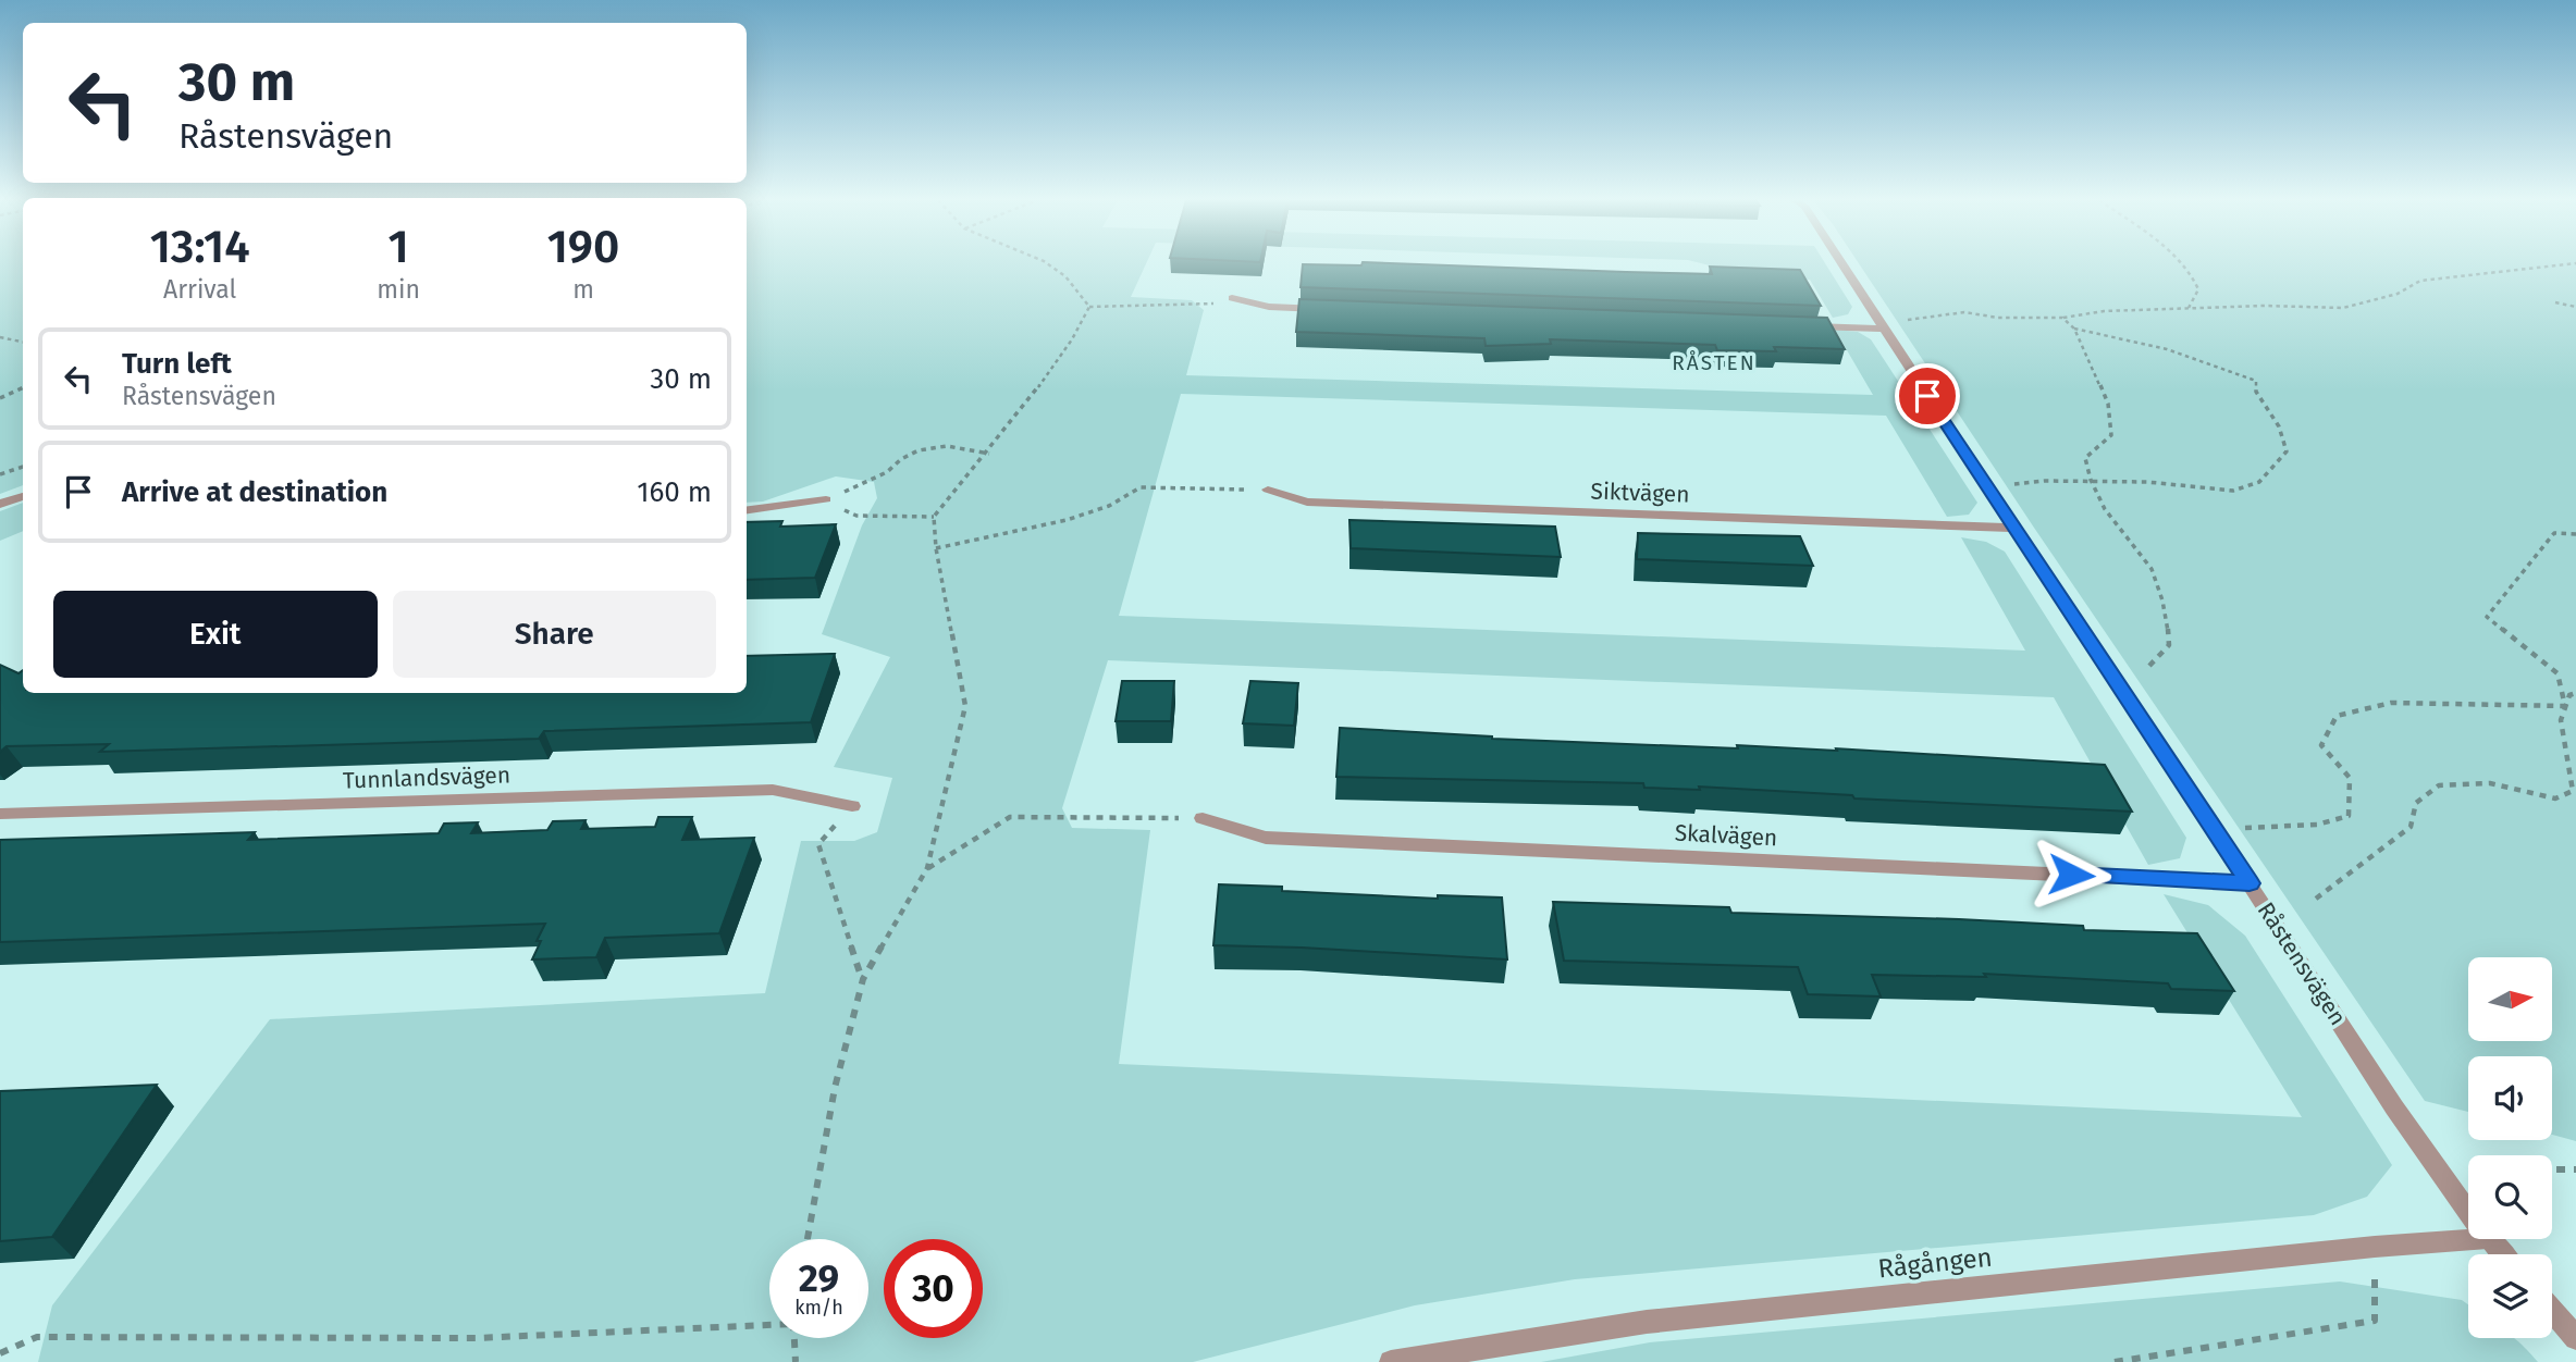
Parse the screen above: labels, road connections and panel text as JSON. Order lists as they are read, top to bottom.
{
  "streets": {
    "street": [
      "Siktvägen",
      "Tunnlandsvägen",
      "Skalvägen",
      "Råstensvägen",
      "Rågången"
    ]
  },
  "crossings": [
    ["Siktvägen", "Råstensvägen"],
    ["Skalvägen", "Råstensvägen"]
  ],
  "districts": ["RÅSTEN"],
  "north": "right",
  "page": {
    "turn": ["30 m", "Råstensvägen"],
    "eta": [
      "13:14",
      "Arrival",
      "1",
      "min",
      "190",
      "m"
    ],
    "list": [
      {
        "name": "Turn left",
        "note": "Råstensvägen",
        "value": "30 m"
      },
      {
        "name": "Arrive at destination",
        "value": "160 m"
      }
    ],
    "buttons": ["Exit", "Share"],
    "speed": "29 km/h",
    "limit": "30"
  }
}
